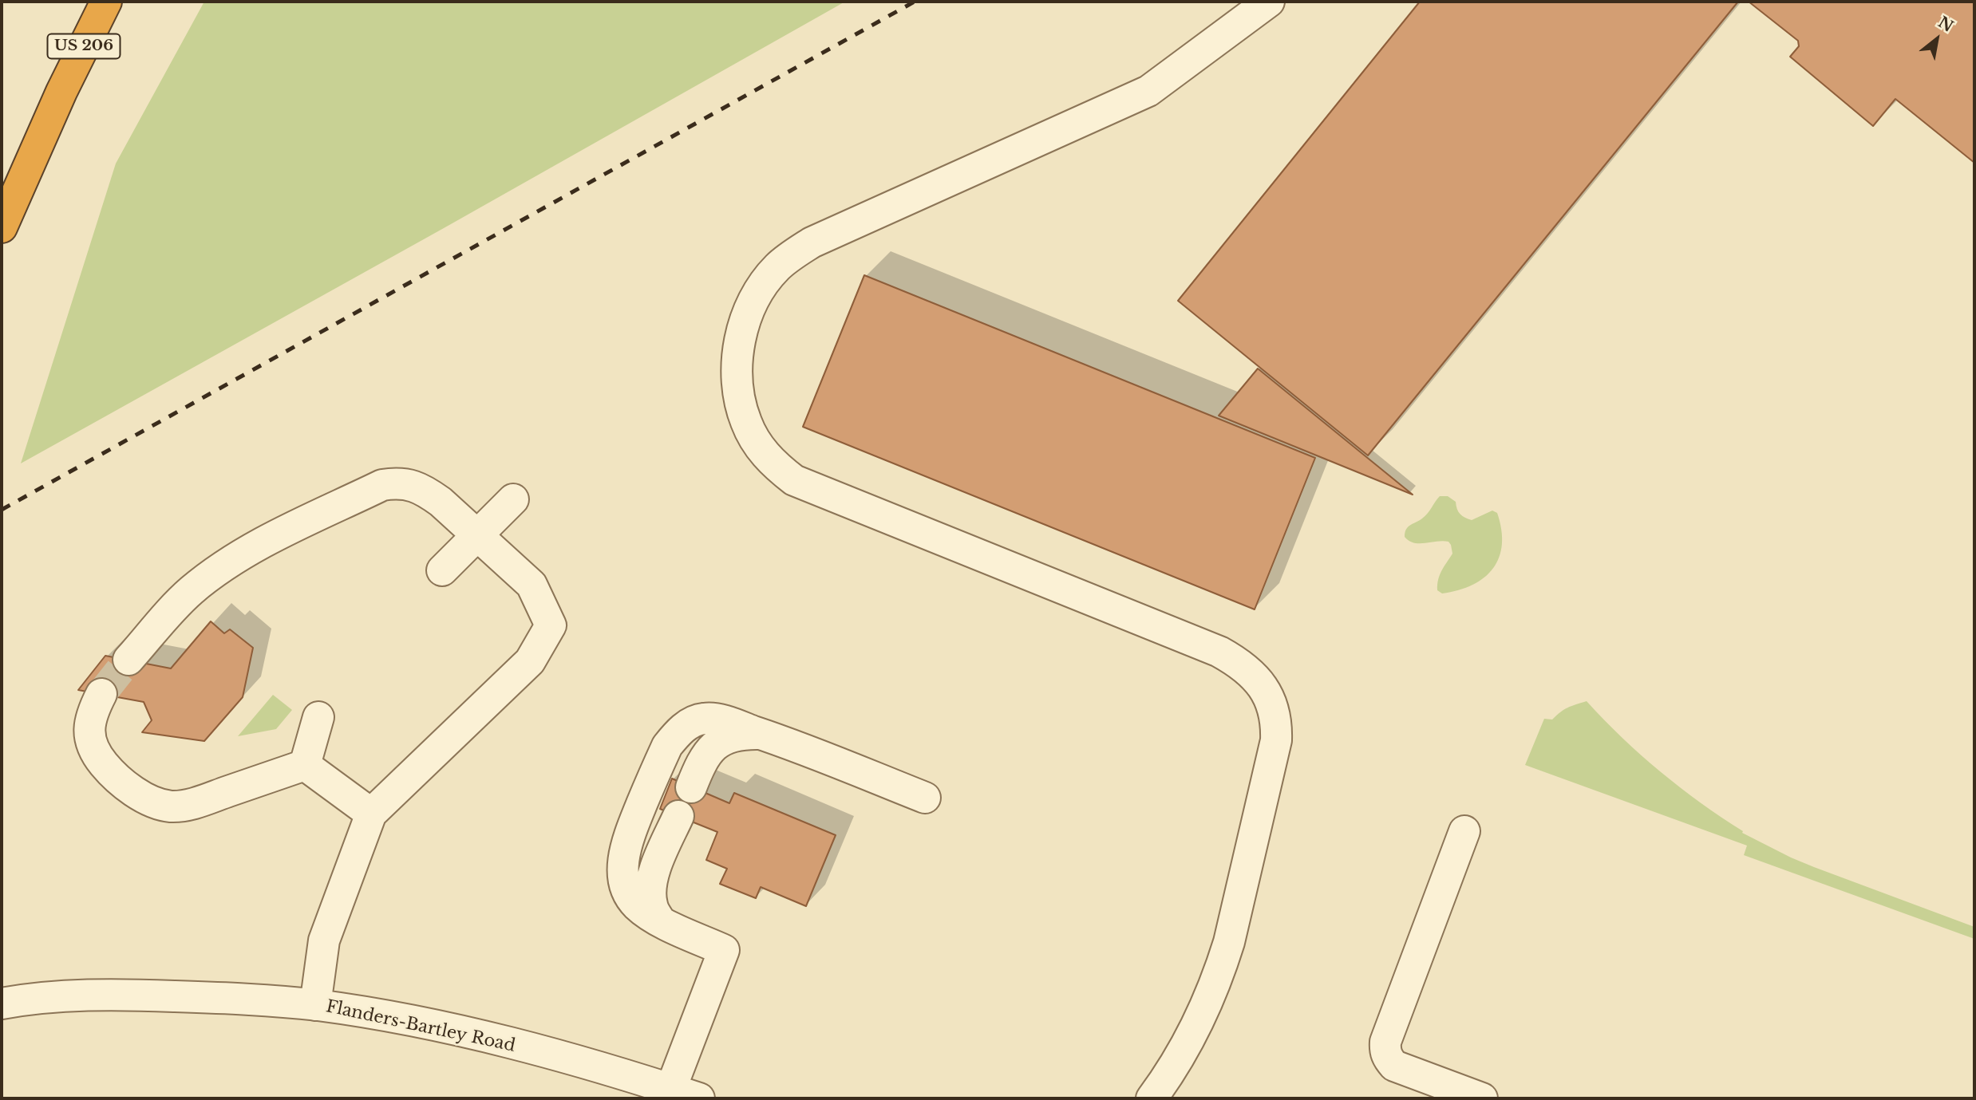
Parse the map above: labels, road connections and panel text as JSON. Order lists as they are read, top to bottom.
{
  "streets": {
    "highway": ["US 206"],
    "street": ["Flanders-Bartley Road"]
  },
  "north": "top right"
}
